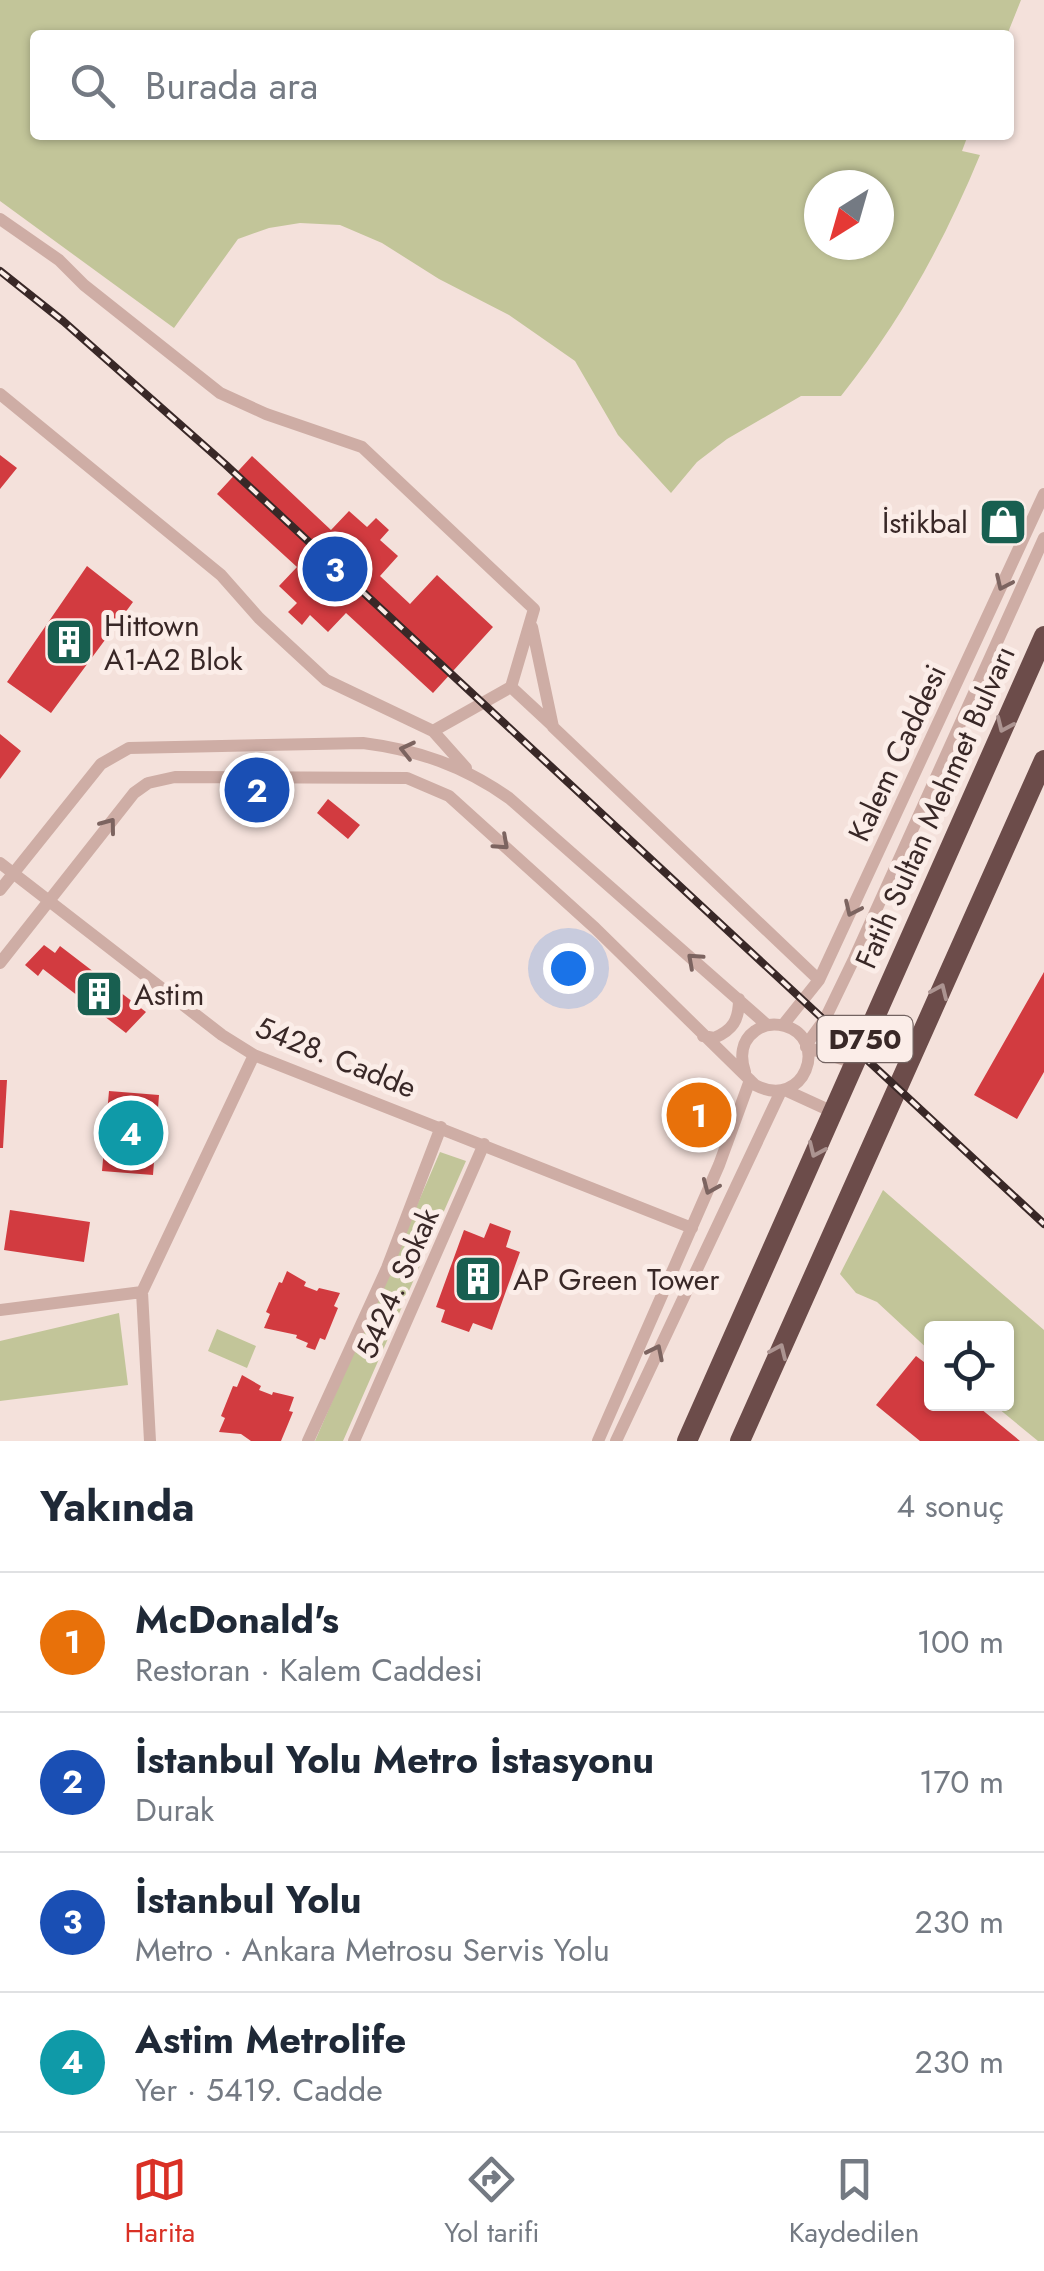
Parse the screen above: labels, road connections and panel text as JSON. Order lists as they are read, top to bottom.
{
  "streets": {
    "highway": ["Fatih Sultan Mehmet Bulvarı", "D750"],
    "street": ["Kalem Caddesi", "5428. Cadde", "5424. Sokak"]
  },
  "crossings": [
    ["5428. Cadde", "5424. Sokak"]
  ],
  "places": {
    "shop": ["İstikbal"],
    "building": ["Hittown A1-A2 Blok", "Astim", "AP Green Tower"]
  },
  "north": "bottom left",
  "page": {
    "search": "Burada ara",
    "pins": [
      "3",
      "2",
      "1",
      "4"
    ],
    "heading": ["Yakında", "4 sonuç"],
    "list": [
      {
        "mark": "1",
        "name": "McDonald's",
        "note": "Restoran · Kalem Caddesi",
        "value": "100 m"
      },
      {
        "mark": "2",
        "name": "İstanbul Yolu Metro İstasyonu",
        "note": "Durak",
        "value": "170 m"
      },
      {
        "mark": "3",
        "name": "İstanbul Yolu",
        "note": "Metro · Ankara Metrosu Servis Yolu",
        "value": "230 m"
      },
      {
        "mark": "4",
        "name": "Astim Metrolife",
        "note": "Yer · 5419. Cadde",
        "value": "230 m"
      }
    ],
    "nav": ["Harita", "Yol tarifi", "Kaydedilen"]
  }
}
